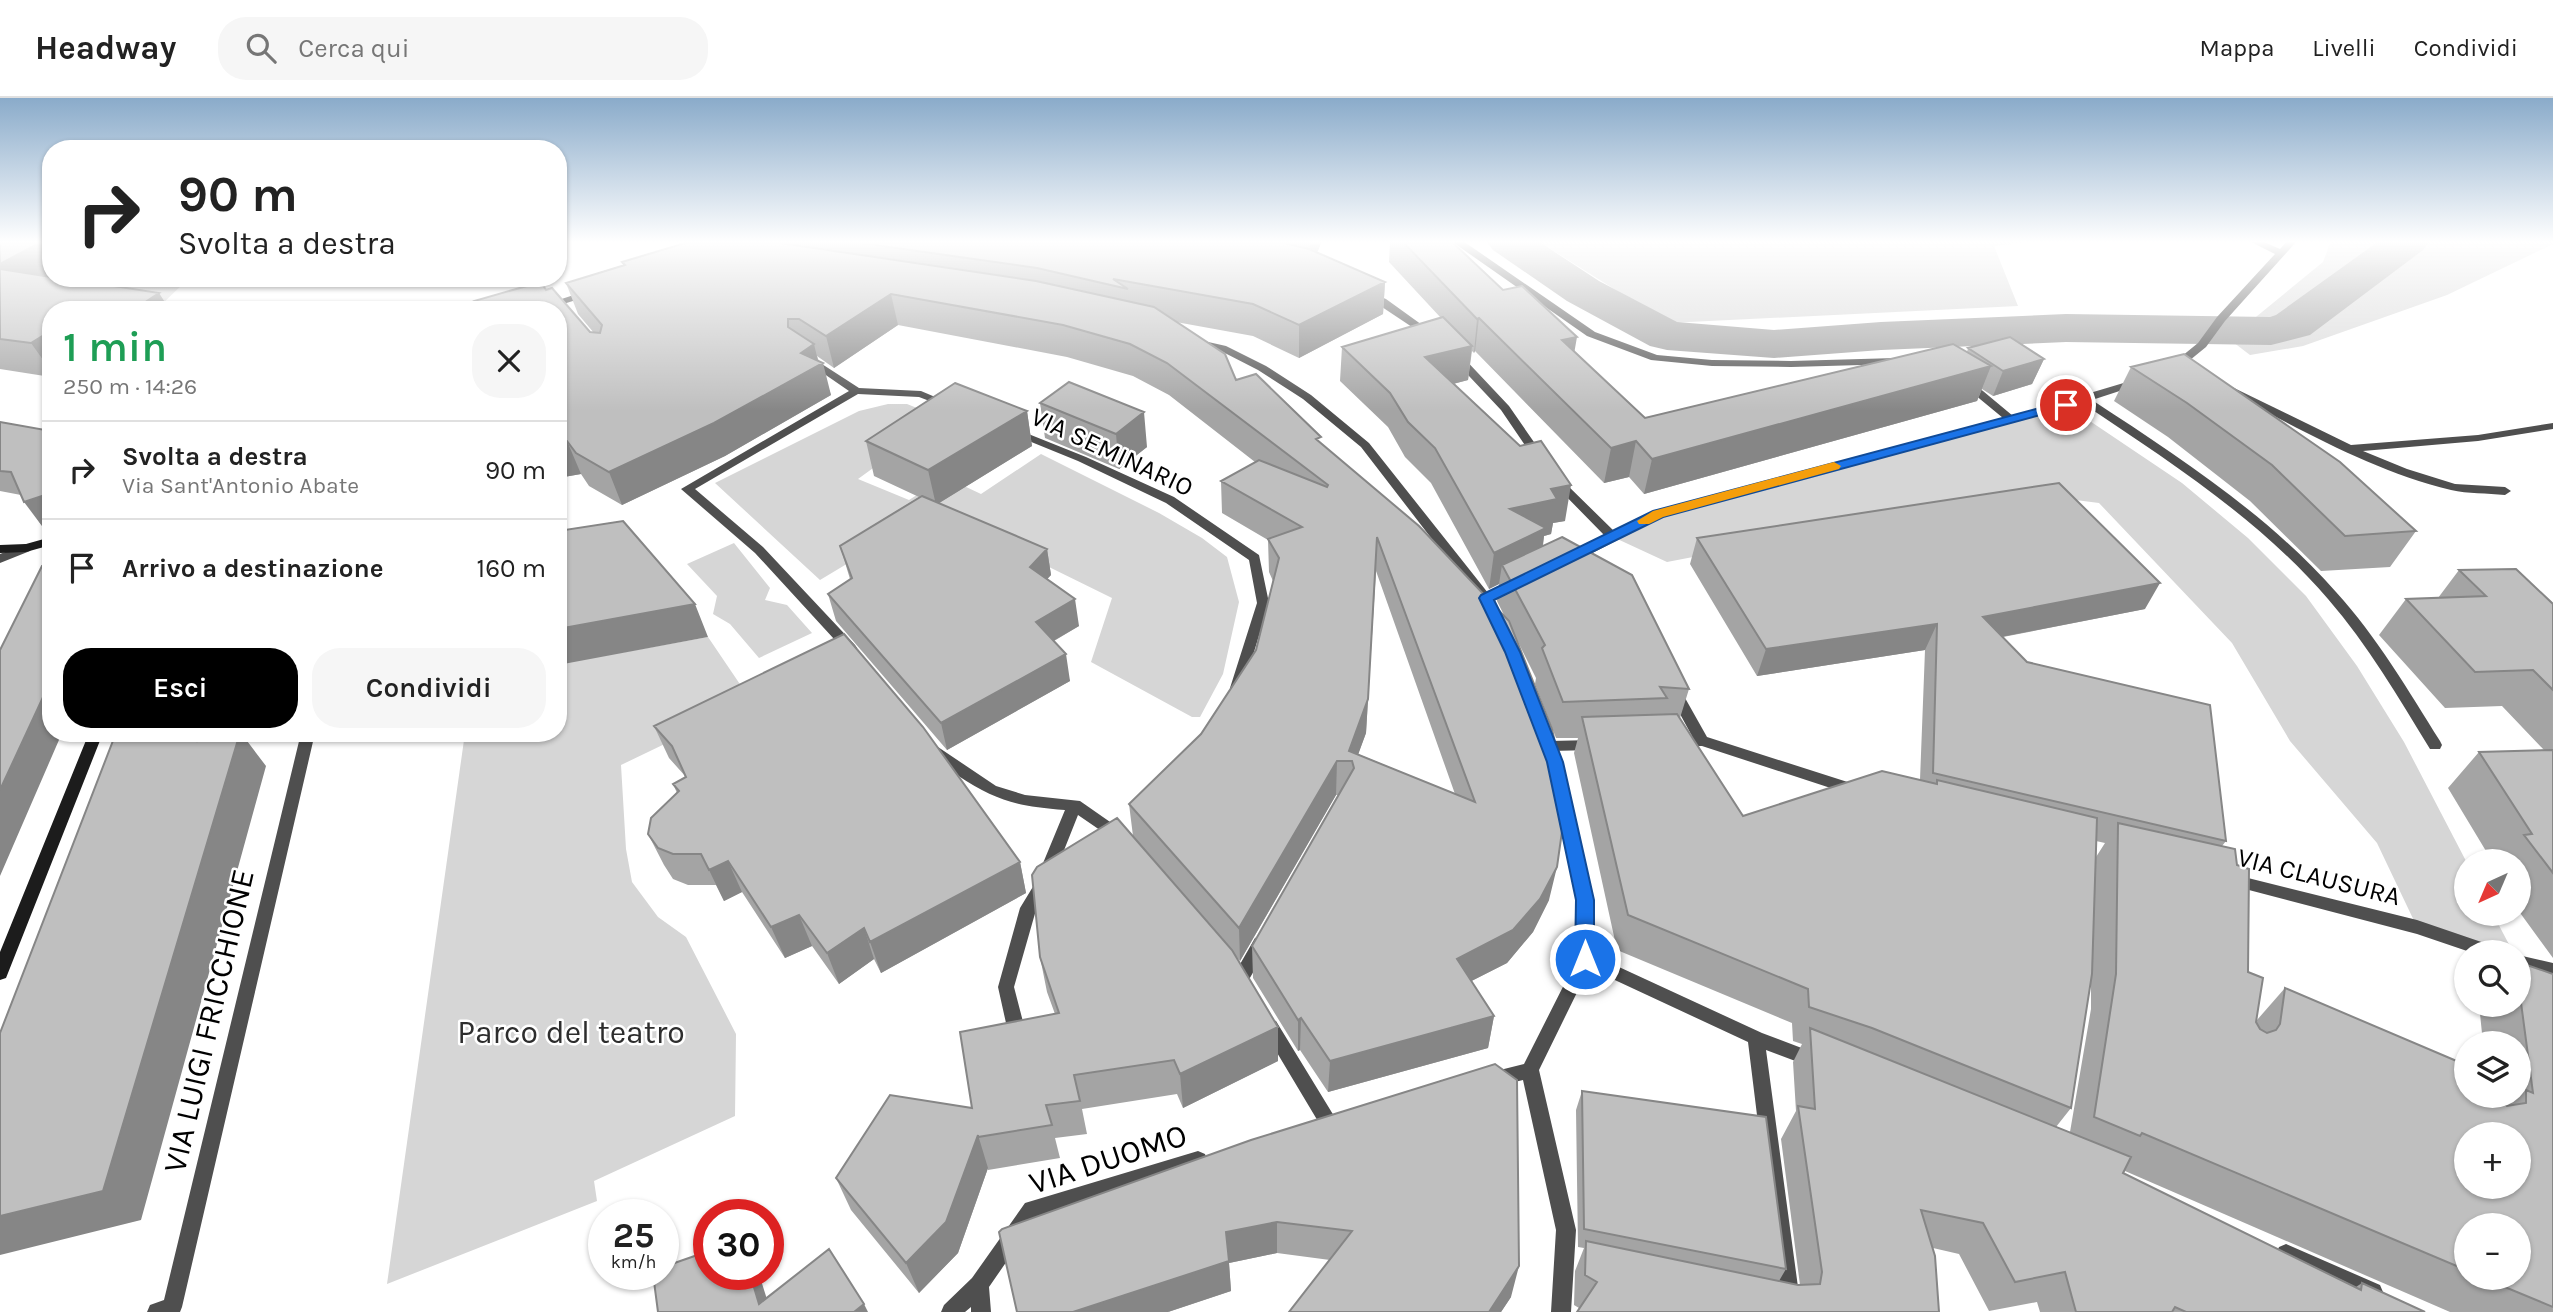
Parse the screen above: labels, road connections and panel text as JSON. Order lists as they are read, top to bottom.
{
  "streets": {
    "street": [
      "VIA SEMINARIO",
      "VIA CLAUSURA",
      "VIA LUIGI FRICCHIONE",
      "VIA DUOMO"
    ]
  },
  "parks": ["Parco del teatro"],
  "north": "bottom left",
  "page": {
    "header": "Headway",
    "search": "Cerca qui",
    "nav": ["Mappa", "Livelli", "Condividi"],
    "turn": ["90 m", "Svolta a destra"],
    "heading": ["1 min", "250 m · 14:26"],
    "list": [
      {
        "name": "Svolta a destra",
        "note": "Via Sant'Antonio Abate",
        "value": "90 m"
      },
      {
        "name": "Arrivo a destinazione",
        "value": "160 m"
      }
    ],
    "buttons": ["Esci", "Condividi"],
    "map_buttons": ["+", "−"],
    "speed": "25 km/h",
    "limit": "30"
  }
}
